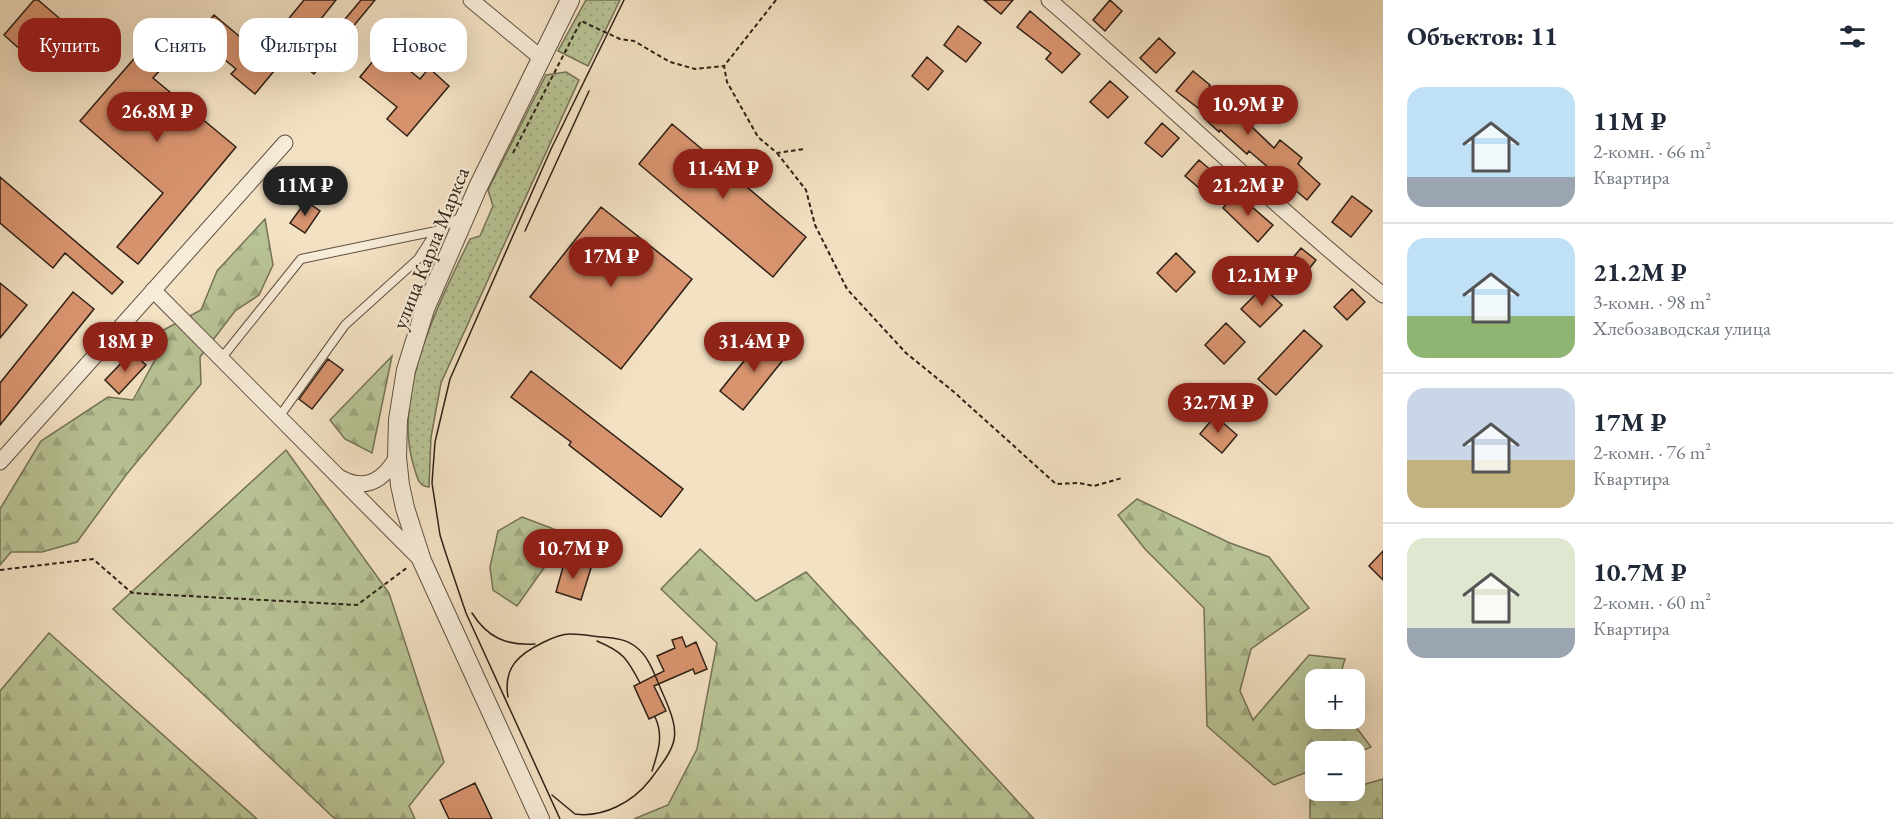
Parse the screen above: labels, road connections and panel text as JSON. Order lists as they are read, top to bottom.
{
  "streets": {
    "street": ["улица Карла Маркса"]
  },
  "page": {
    "heading": "Объектов: 11",
    "chip": [
      "Купить",
      "Снять",
      "Фильтры",
      "Новое"
    ],
    "list": [
      {
        "name": "11M ₽",
        "note": "2-комн. · 66 m² · Квартира"
      },
      {
        "name": "21.2M ₽",
        "note": "3-комн. · 98 m² · Хлебозаводская улица"
      },
      {
        "name": "17M ₽",
        "note": "2-комн. · 76 m² · Квартира"
      },
      {
        "name": "10.7M ₽",
        "note": "2-комн. · 60 m² · Квартира"
      }
    ],
    "price": [
      "10.9M ₽",
      "26.8M ₽",
      "11.4M ₽",
      "11M ₽",
      "21.2M ₽",
      "17M ₽",
      "12.1M ₽",
      "18M ₽",
      "31.4M ₽",
      "32.7M ₽",
      "10.7M ₽"
    ],
    "map_buttons": ["+", "−"]
  }
}
